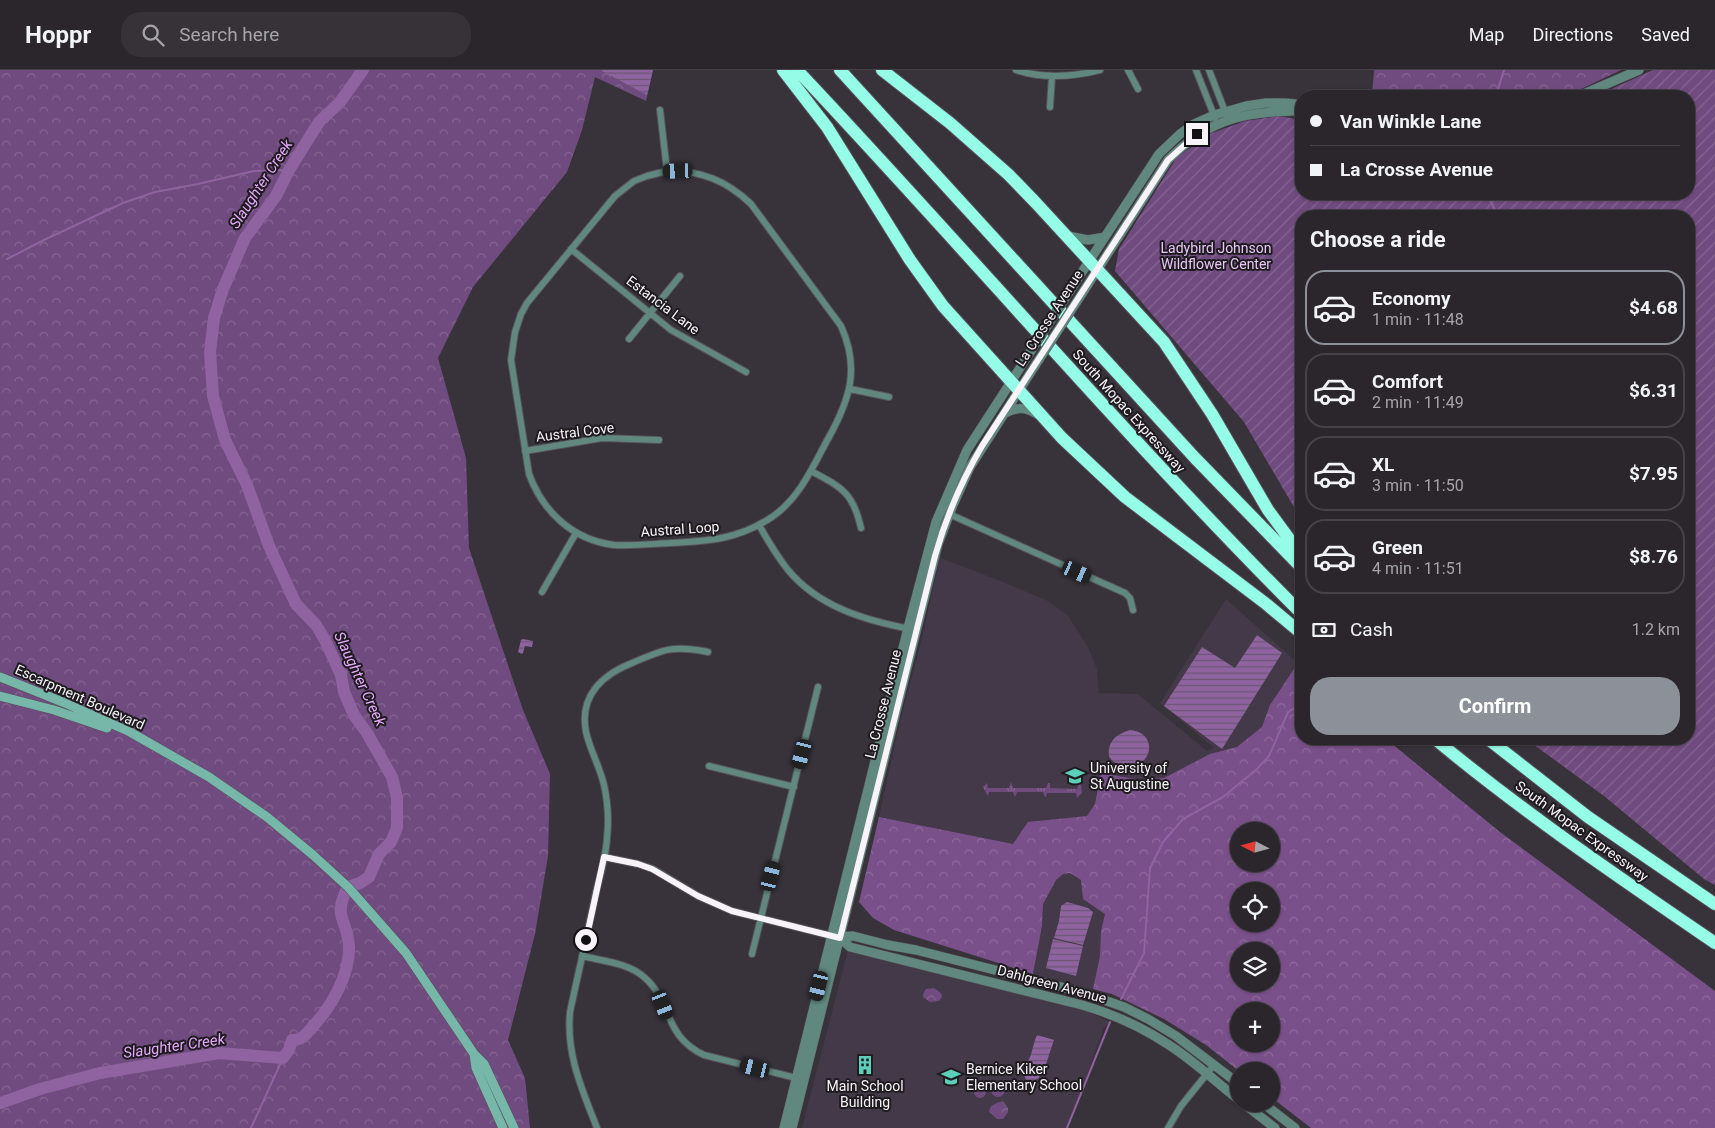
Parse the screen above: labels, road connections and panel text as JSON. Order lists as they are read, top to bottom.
{
  "streets": {
    "highway": ["South Mopac Expressway"],
    "main road": ["Escarpment Boulevard"],
    "street": [
      "Estancia Lane",
      "La Crosse Avenue",
      "Austral Cove",
      "Austral Loop",
      "Dahlgreen Avenue"
    ]
  },
  "crossings": [
    ["Estancia Lane", "Austral Loop"],
    ["La Crosse Avenue", "Dahlgreen Avenue"],
    ["Austral Cove", "Austral Loop"]
  ],
  "water": ["Slaughter Creek"],
  "parks": ["Ladybird Johnson Wildflower Center"],
  "places": {
    "school or university": ["University of St Augustine", "Bernice Kiker Elementary School"],
    "building": ["Main School Building"]
  },
  "north": "left",
  "page": {
    "header": "Hoppr",
    "search": "Search here",
    "nav": ["Map", "Directions", "Saved"],
    "banner": ["Van Winkle Lane", "La Crosse Avenue"],
    "heading": "Choose a ride",
    "list": [
      {
        "name": "Economy",
        "note": "1 min · 11:48",
        "value": "$4.68"
      },
      {
        "name": "Comfort",
        "note": "2 min · 11:49",
        "value": "$6.31"
      },
      {
        "name": "XL",
        "note": "3 min · 11:50",
        "value": "$7.95"
      },
      {
        "name": "Green",
        "note": "4 min · 11:51",
        "value": "$8.76"
      }
    ],
    "pay": ["Cash", "1.2 km"],
    "buttons": "Confirm",
    "map_buttons": ["+", "−"]
  }
}
